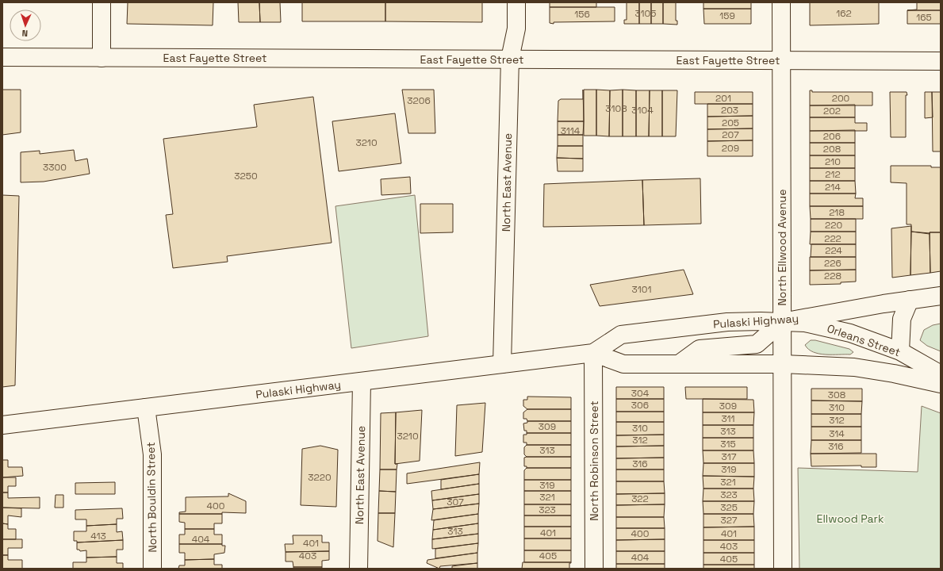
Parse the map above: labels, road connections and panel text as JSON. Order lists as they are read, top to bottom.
{
  "streets": {
    "main road": [
      "East Fayette Street",
      "North East Avenue",
      "North Ellwood Avenue",
      "Pulaski Highway",
      "Orleans Street",
      "North Robinson Street",
      "North Bouldin Street"
    ]
  },
  "crossings": [
    ["East Fayette Street", "North East Avenue"],
    ["East Fayette Street", "North Ellwood Avenue"],
    ["North East Avenue", "Pulaski Highway"],
    ["North Ellwood Avenue", "Pulaski Highway"],
    ["North Ellwood Avenue", "Orleans Street"],
    ["Pulaski Highway", "Orleans Street"],
    ["Pulaski Highway", "North Robinson Street"],
    ["Pulaski Highway", "North Bouldin Street"]
  ],
  "parks": ["Ellwood Park"],
  "house_numbers": [
    "3105",
    "162",
    "156",
    "159",
    "165",
    "201",
    "200",
    "3206",
    "3108",
    "3104",
    "203",
    "202",
    "205",
    "3114",
    "207",
    "206",
    "3210",
    "209",
    "208",
    "210",
    "3300",
    "212",
    "3250",
    "214",
    "218",
    "220",
    "222",
    "224",
    "226",
    "228",
    "3101",
    "304",
    "308",
    "306",
    "309",
    "310",
    "311",
    "312",
    "309",
    "310",
    "313",
    "314",
    "3210",
    "312",
    "315",
    "316",
    "313",
    "317",
    "316",
    "319",
    "3220",
    "321",
    "319",
    "323",
    "321",
    "322",
    "307",
    "400",
    "325",
    "323",
    "327",
    "313",
    "401",
    "400",
    "401",
    "413",
    "404",
    "401",
    "403",
    "403",
    "405",
    "404",
    "405"
  ],
  "north": "bottom"
}
